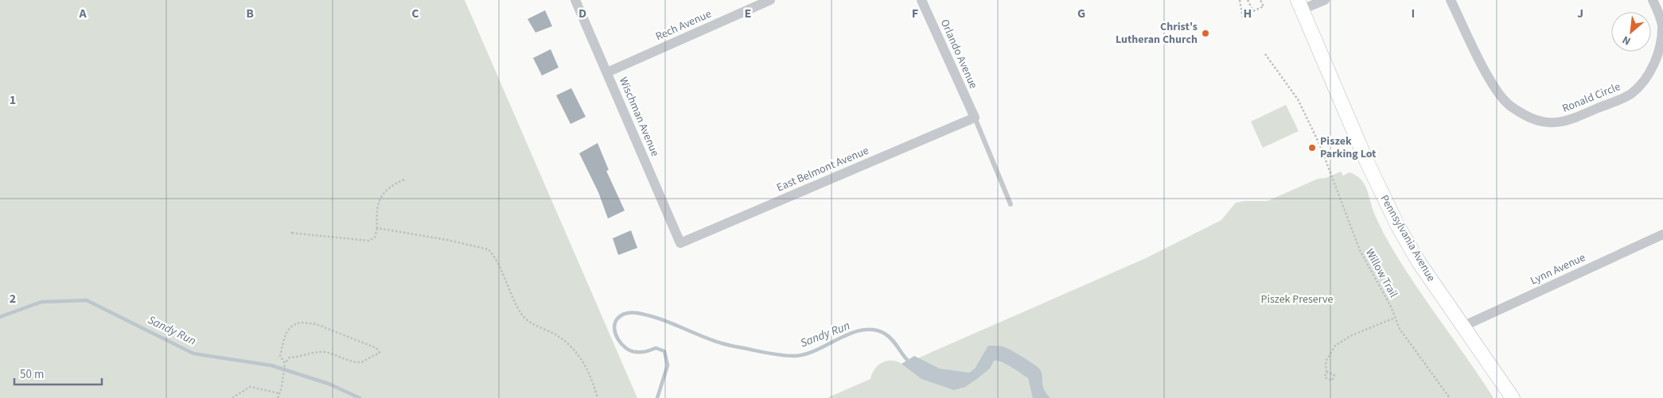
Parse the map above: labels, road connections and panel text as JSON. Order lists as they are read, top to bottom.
{
  "streets": {
    "main road": ["Pennsylvania Avenue"],
    "street": [
      "Rech Avenue",
      "Orlando Avenue",
      "Ronald Circle",
      "Wischman Avenue",
      "East Belmont Avenue",
      "Lynn Avenue"
    ],
    "path": ["Willow Trail"]
  },
  "crossings": [
    ["Rech Avenue", "Wischman Avenue"],
    ["Orlando Avenue", "East Belmont Avenue"],
    ["Wischman Avenue", "East Belmont Avenue"],
    ["Pennsylvania Avenue", "Lynn Avenue"]
  ],
  "water": ["Sandy Run"],
  "parks": ["Piszek Preserve"],
  "places": ["Christ's Lutheran Church", "Piszek Parking Lot"],
  "scale_bar": "50 m",
  "north": "bottom left",
  "grid": {
    "columns": [
      "A",
      "B",
      "C",
      "D",
      "E",
      "F",
      "G",
      "H",
      "I",
      "J"
    ],
    "rows": ["1", "2"]
  }
}
